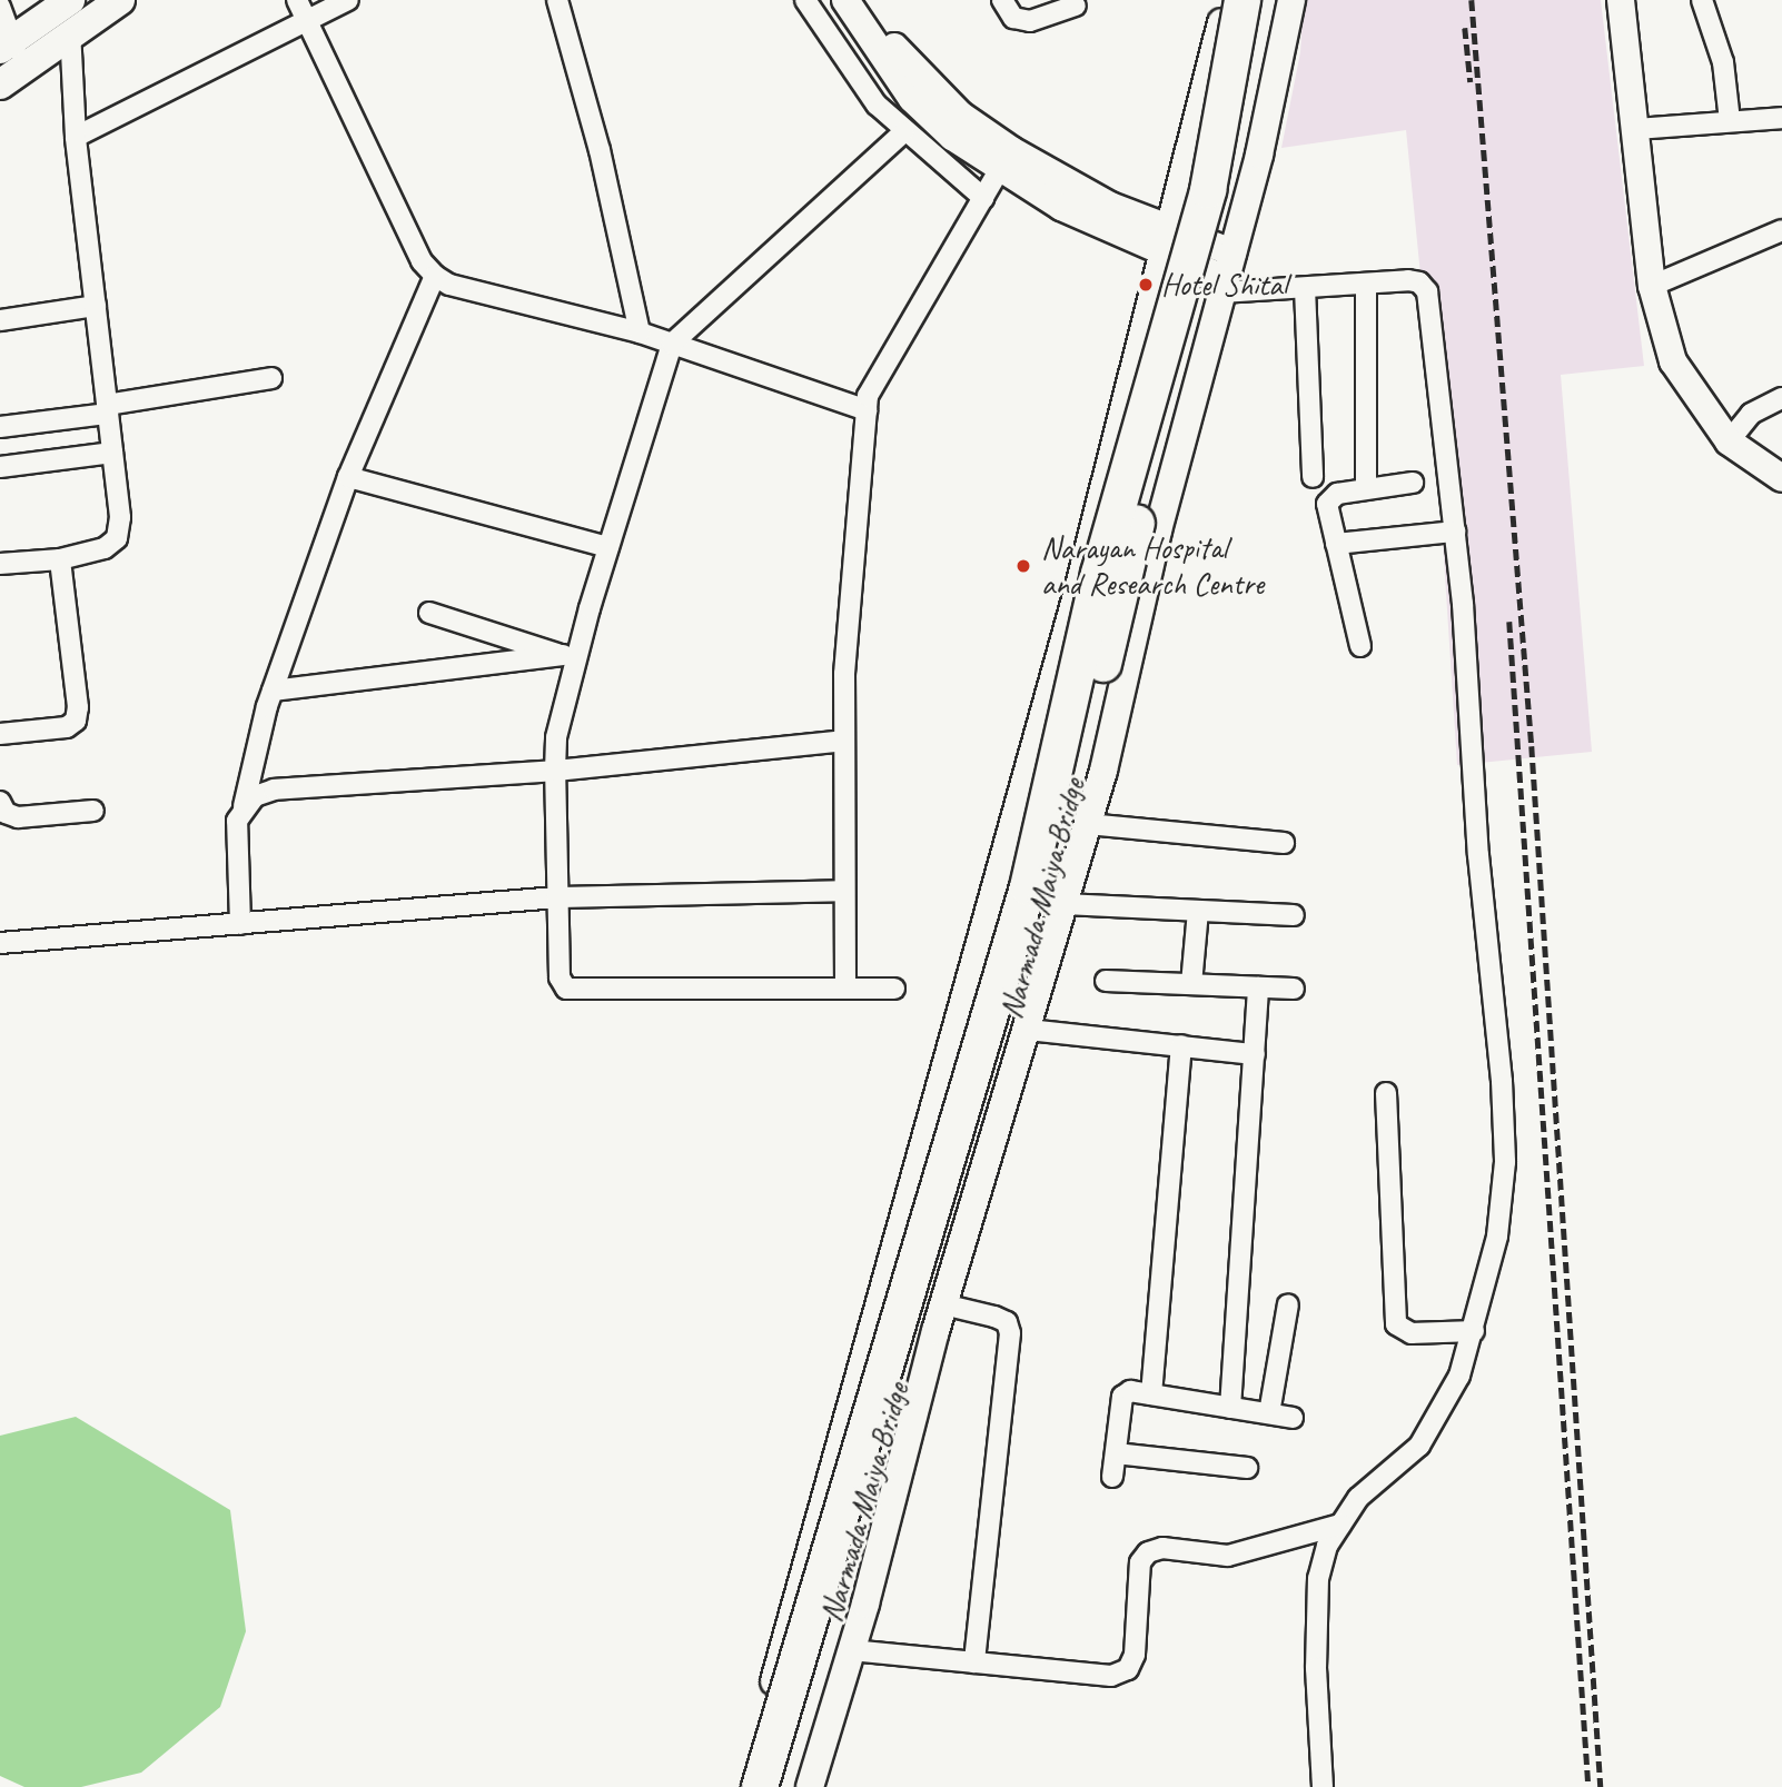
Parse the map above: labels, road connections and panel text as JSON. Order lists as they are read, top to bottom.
{
  "streets": {
    "highway": ["Narmada Maiya Bridge"]
  },
  "places": ["Hotel Shital", "Narayan Hospital and Research Centre"]
}
